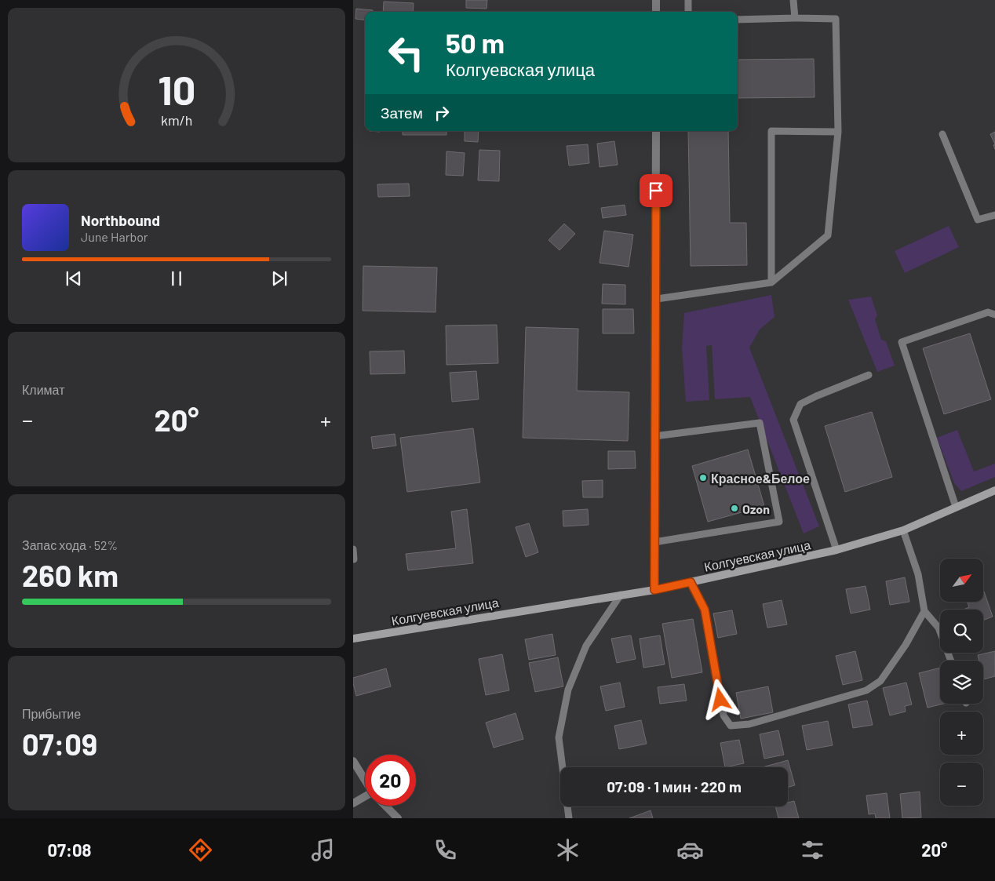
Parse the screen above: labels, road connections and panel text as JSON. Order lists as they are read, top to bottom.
{
  "streets": {
    "street": ["Колгуевская улица"]
  },
  "places": ["Красное&Белое", "Ozon"],
  "north": "top right",
  "page": {
    "turn": ["50 m", "Колгуевская улица"],
    "then": "Затем",
    "song": ["Northbound", "June Harbor"],
    "tile": [
      "Климат",
      ["Запас хода · 52%", "260 km"],
      ["Прибытие", "07:09"]
    ],
    "heat": ["−", "20°", "+"],
    "map_buttons": ["+", "−"],
    "limit": "20",
    "trip": "07:09 · 1 мин · 220 m",
    "tabs": ["07:08", "20°"],
    "gauge": ["10", "km/h"]
  }
}
